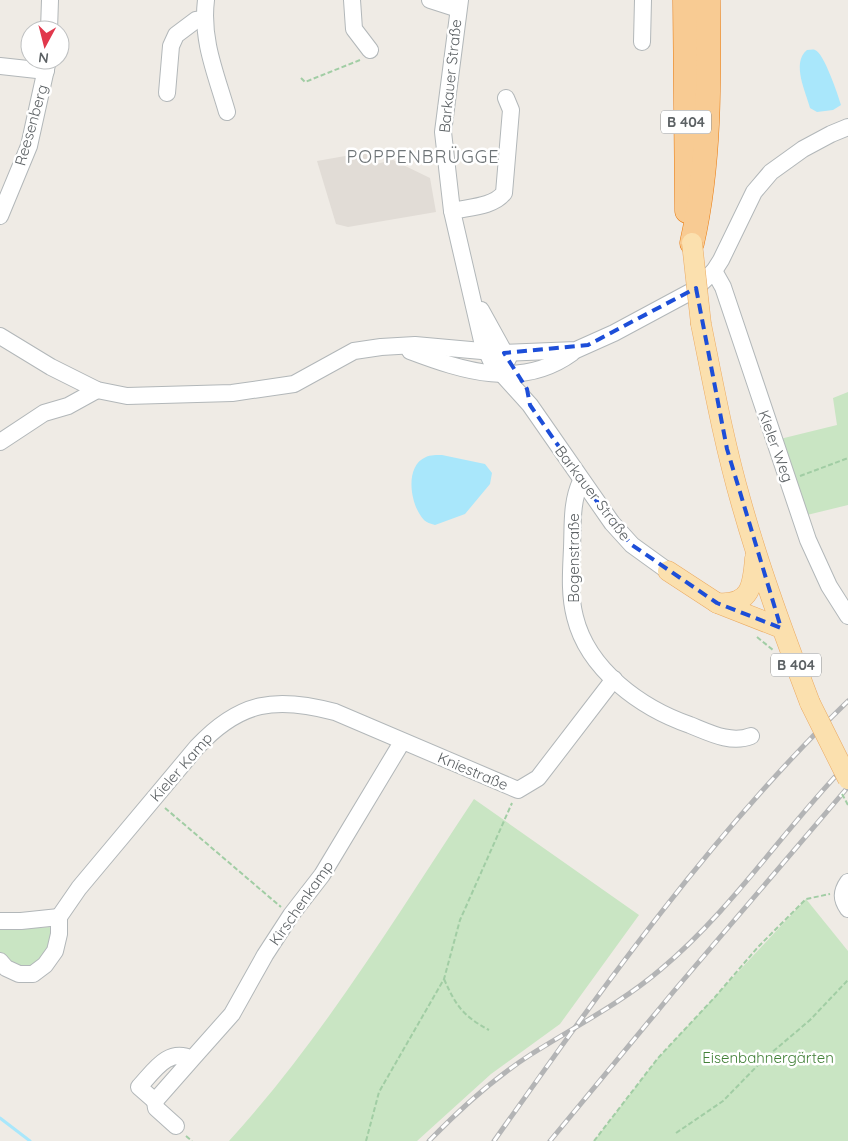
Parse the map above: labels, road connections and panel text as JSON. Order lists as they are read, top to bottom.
{
  "streets": {
    "highway": ["B 404"],
    "street": [
      "Barkauer Straße",
      "Reesenberg",
      "Kieler Weg",
      "Bogenstraße",
      "Kieler Kamp",
      "Kniestraße",
      "Kirschenkamp"
    ]
  },
  "crossings": [
    ["Barkauer Straße", "Bogenstraße"],
    ["Bogenstraße", "Kniestraße"],
    ["Kieler Kamp", "Kniestraße"],
    ["Kieler Kamp", "Kirschenkamp"],
    ["Kniestraße", "Kirschenkamp"]
  ],
  "districts": ["POPPENBRÜGGE"],
  "parks": ["Eisenbahnergärten"],
  "north": "bottom"
}
